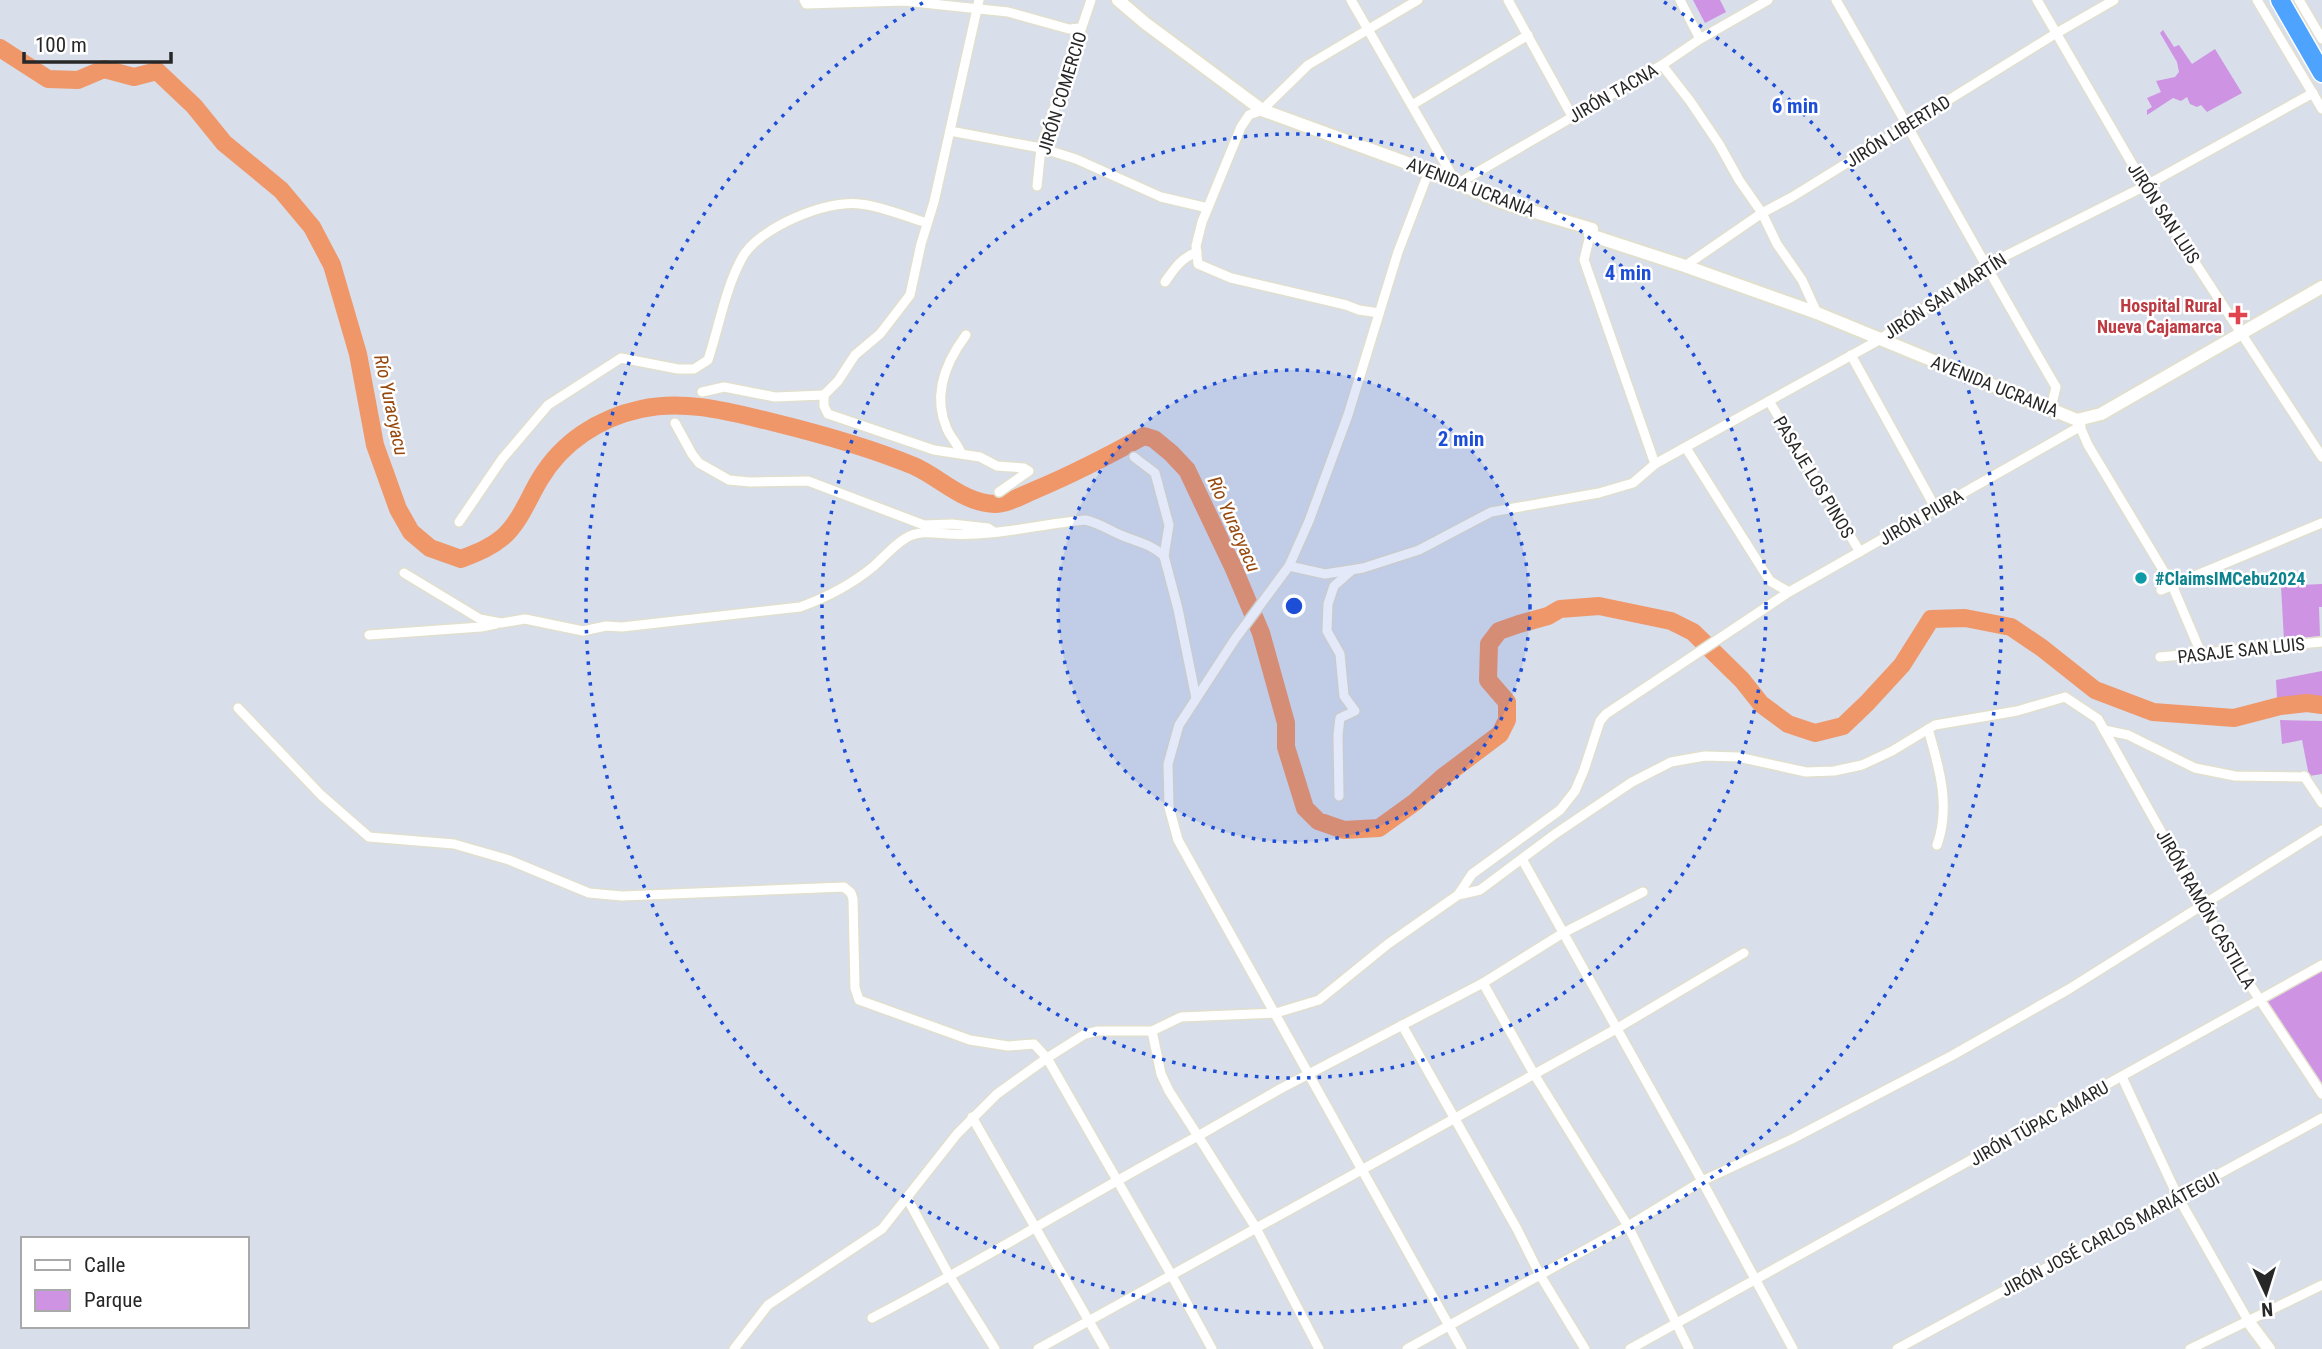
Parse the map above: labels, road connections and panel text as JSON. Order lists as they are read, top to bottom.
{
  "streets": {
    "main road": ["AVENIDA UCRANIA", "JIRÓN PIURA"],
    "street": [
      "JIRÓN COMERCIO",
      "JIRÓN TACNA",
      "JIRÓN LIBERTAD",
      "JIRÓN SAN LUIS",
      "JIRÓN SAN MARTÍN",
      "PASAJE LOS PINOS",
      "PASAJE SAN LUIS",
      "JIRÓN RAMÓN CASTILLA",
      "JIRÓN TÚPAC AMARU",
      "JIRÓN JOSÉ CARLOS MARIÁTEGUI"
    ]
  },
  "crossings": [
    ["JIRÓN TACNA", "AVENIDA UCRANIA"],
    ["JIRÓN LIBERTAD", "AVENIDA UCRANIA"],
    ["JIRÓN LIBERTAD", "JIRÓN SAN LUIS"],
    ["AVENIDA UCRANIA", "JIRÓN SAN MARTÍN"],
    ["AVENIDA UCRANIA", "JIRÓN PIURA"],
    ["JIRÓN SAN LUIS", "JIRÓN SAN MARTÍN"],
    ["JIRÓN SAN LUIS", "JIRÓN PIURA"],
    ["JIRÓN SAN MARTÍN", "PASAJE LOS PINOS"],
    ["PASAJE LOS PINOS", "JIRÓN PIURA"],
    ["JIRÓN RAMÓN CASTILLA", "JIRÓN TÚPAC AMARU"]
  ],
  "water": ["Río Yuracyacu"],
  "places": {
    "health": ["Hospital Rural Nueva Cajamarca"],
    "other": ["#ClaimsIMCebu2024"]
  },
  "legend": ["Calle", "Parque"],
  "scale_bar": "100 m",
  "north": "bottom",
  "rings": ["6 min", "4 min", "2 min"]
}
